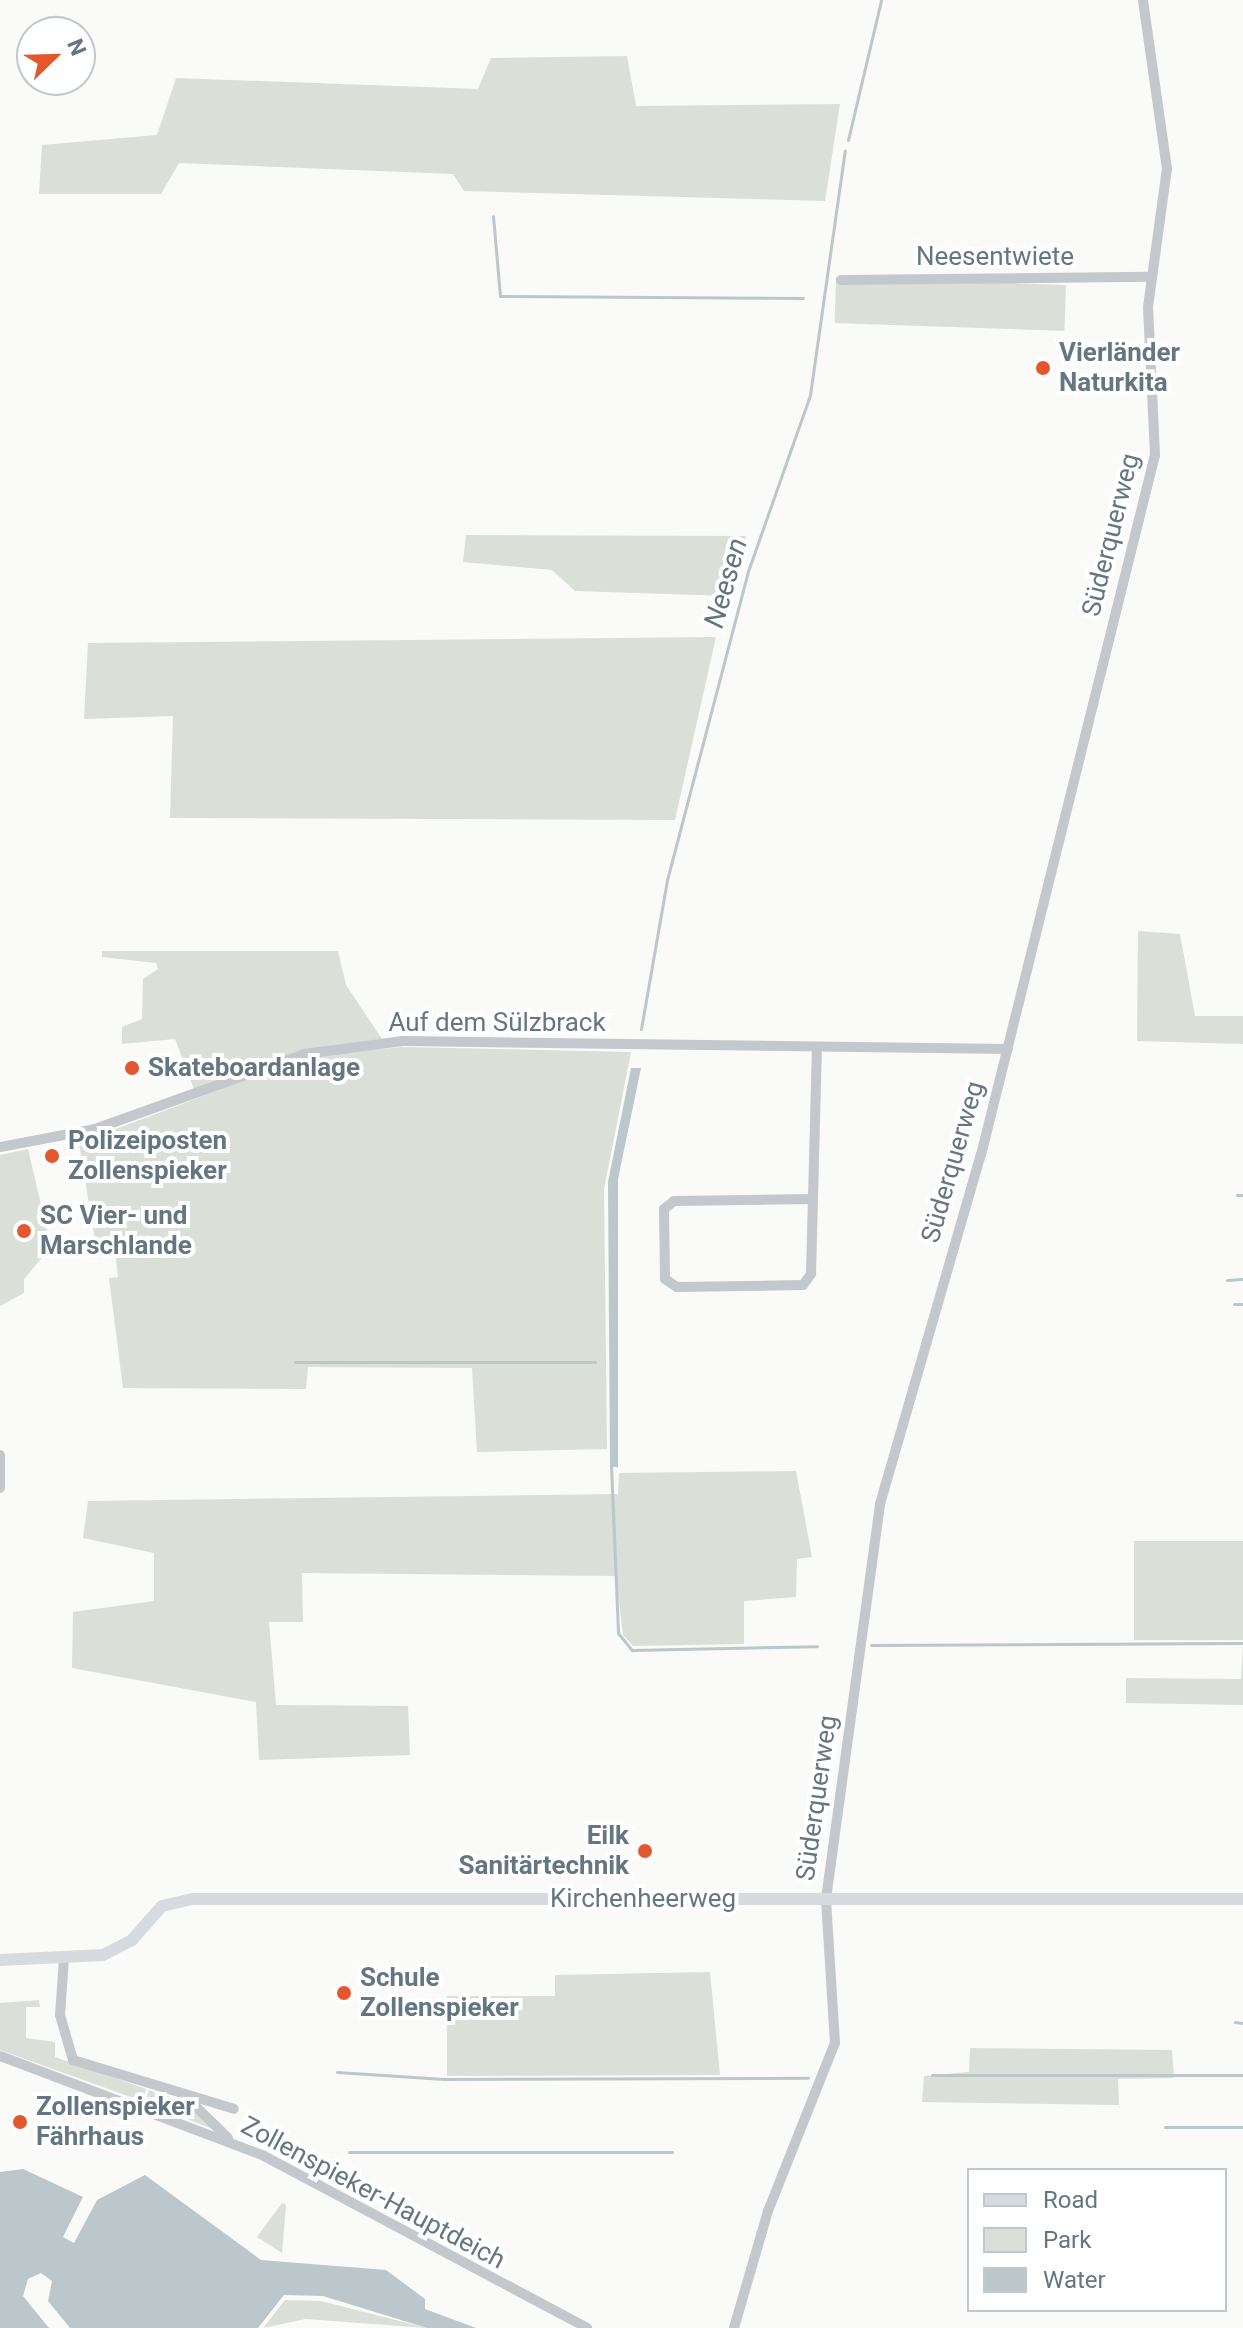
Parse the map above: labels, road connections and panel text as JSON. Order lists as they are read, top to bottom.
{
  "streets": {
    "main road": ["Kirchenheerweg"],
    "street": [
      "Neesentwiete",
      "Süderquerweg",
      "Auf dem Sülzbrack",
      "Zollenspieker-Hauptdeich"
    ]
  },
  "crossings": [
    ["Neesentwiete", "Süderquerweg"],
    ["Süderquerweg", "Auf dem Sülzbrack"],
    ["Süderquerweg", "Kirchenheerweg"]
  ],
  "water": ["Neesen"],
  "places": [
    "Vierländer Naturkita",
    "Skateboardanlage",
    "Polizeiposten Zollenspieker",
    "SC Vier- und Marschlande",
    "Eilk Sanitärtechnik",
    "Schule Zollenspieker",
    "Zollenspieker Fährhaus"
  ],
  "legend": ["Road", "Park", "Water"],
  "north": "top right"
}
